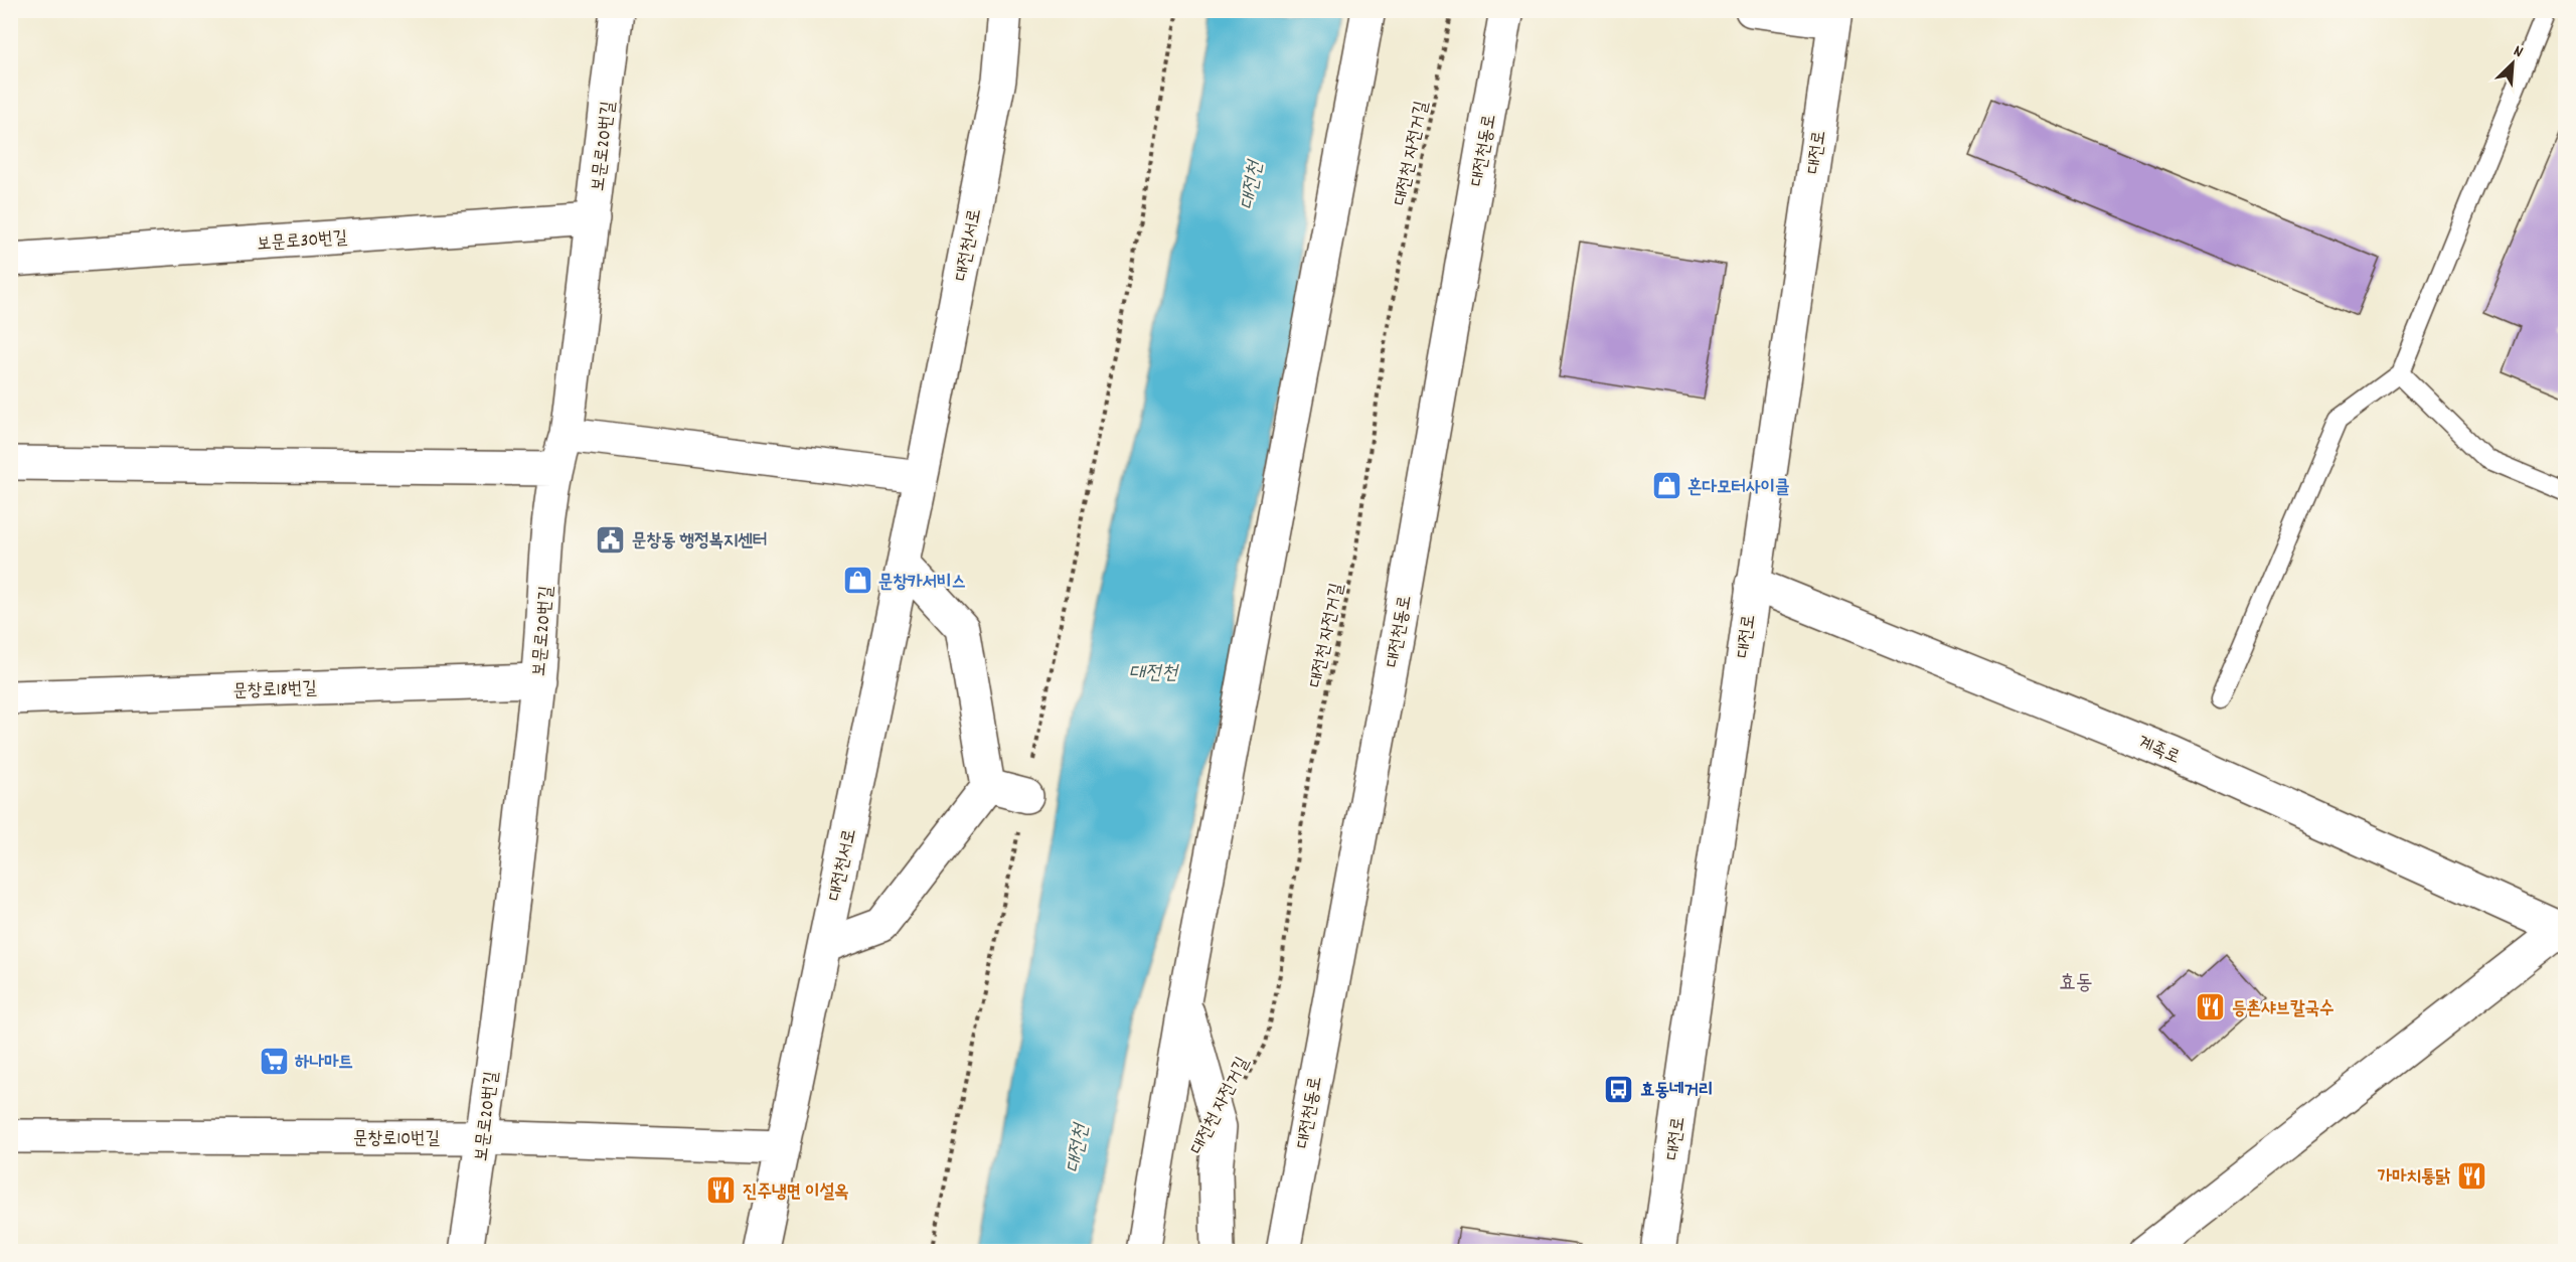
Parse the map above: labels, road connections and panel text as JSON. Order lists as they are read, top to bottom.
{
  "streets": {
    "street": [
      "보문로20번길",
      "대전천동로",
      "대전로",
      "보문로30번길",
      "대전천서로",
      "문창로18번길",
      "계족로",
      "문창로10번길"
    ],
    "path": ["대전천 자전거길"]
  },
  "crossings": [
    ["보문로20번길", "보문로30번길"],
    ["보문로20번길", "문창로18번길"],
    ["보문로20번길", "문창로10번길"],
    ["대전로", "계족로"],
    ["대전천서로", "문창로10번길"]
  ],
  "districts": ["효동"],
  "water": ["대전천"],
  "places": {
    "shop": ["혼다모터사이클", "문창카서비스"],
    "public building": ["문창동 행정복지센터"],
    "restaurant": ["등촌샤브칼국수", "가마치통닭", "진주냉면 이설옥"],
    "supermarket": ["하나마트"],
    "bus stop": ["효동네거리"]
  },
  "north": "top right"
}
